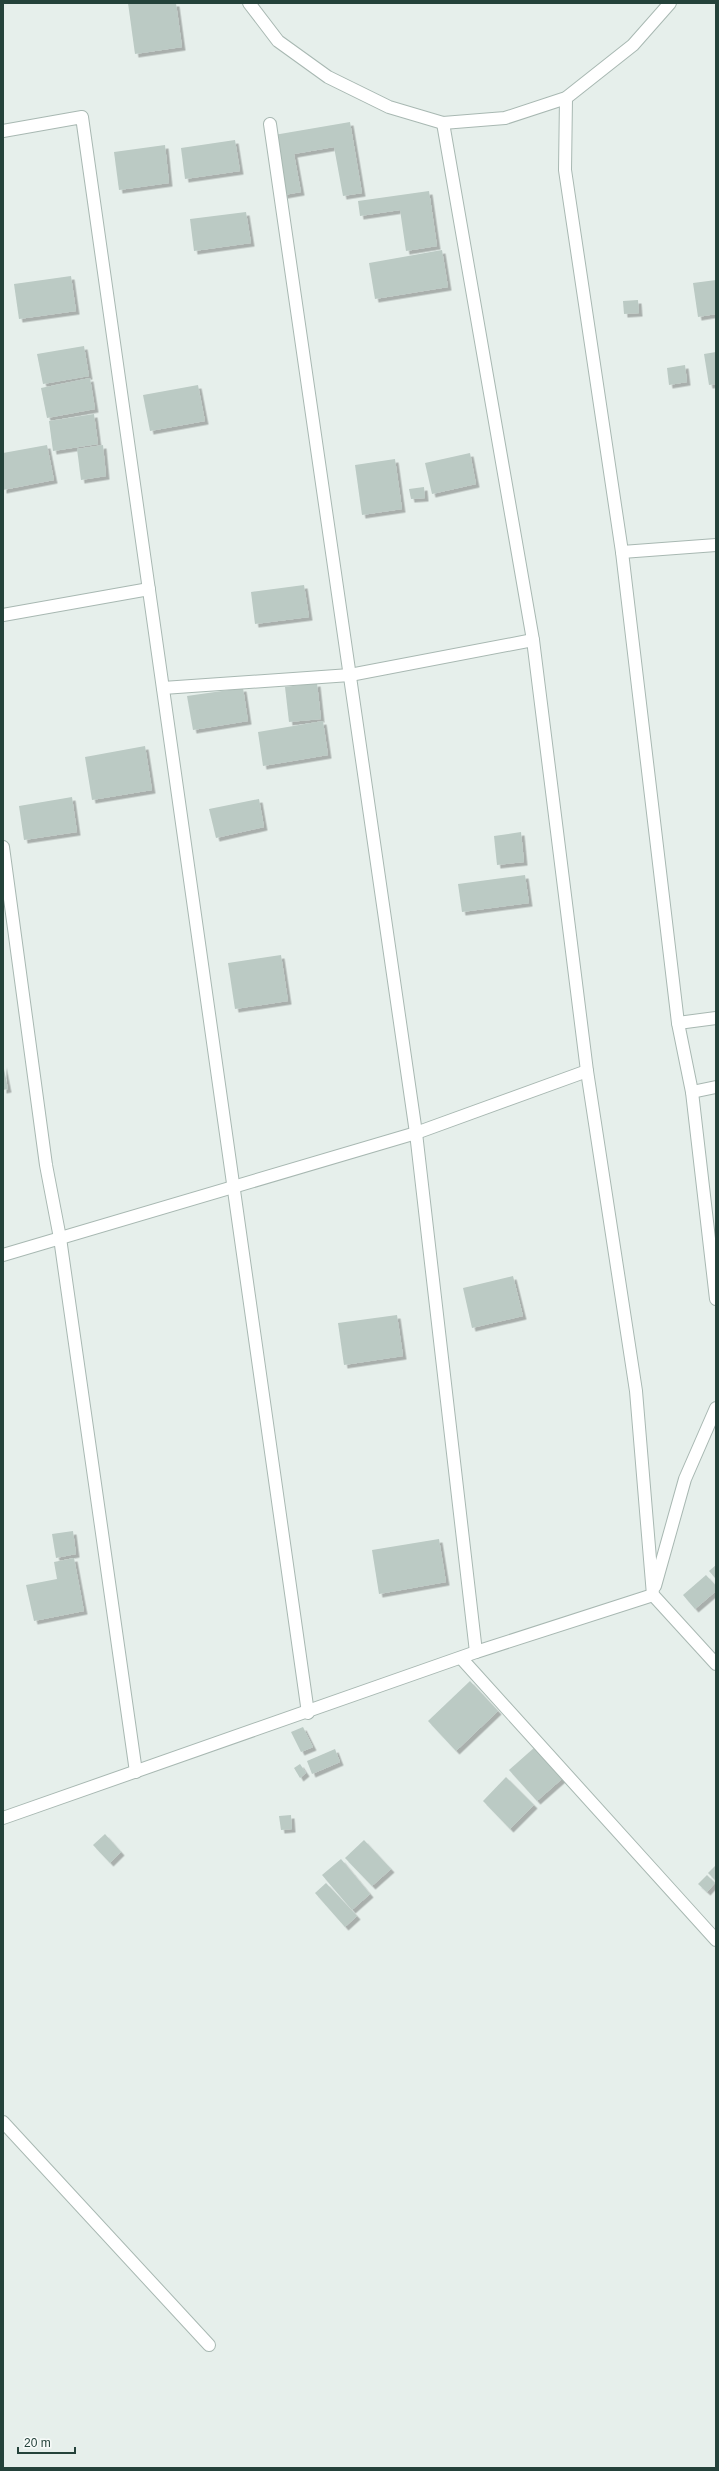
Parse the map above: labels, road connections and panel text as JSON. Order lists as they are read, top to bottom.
{
  "scale_bar": "20 m"
}
